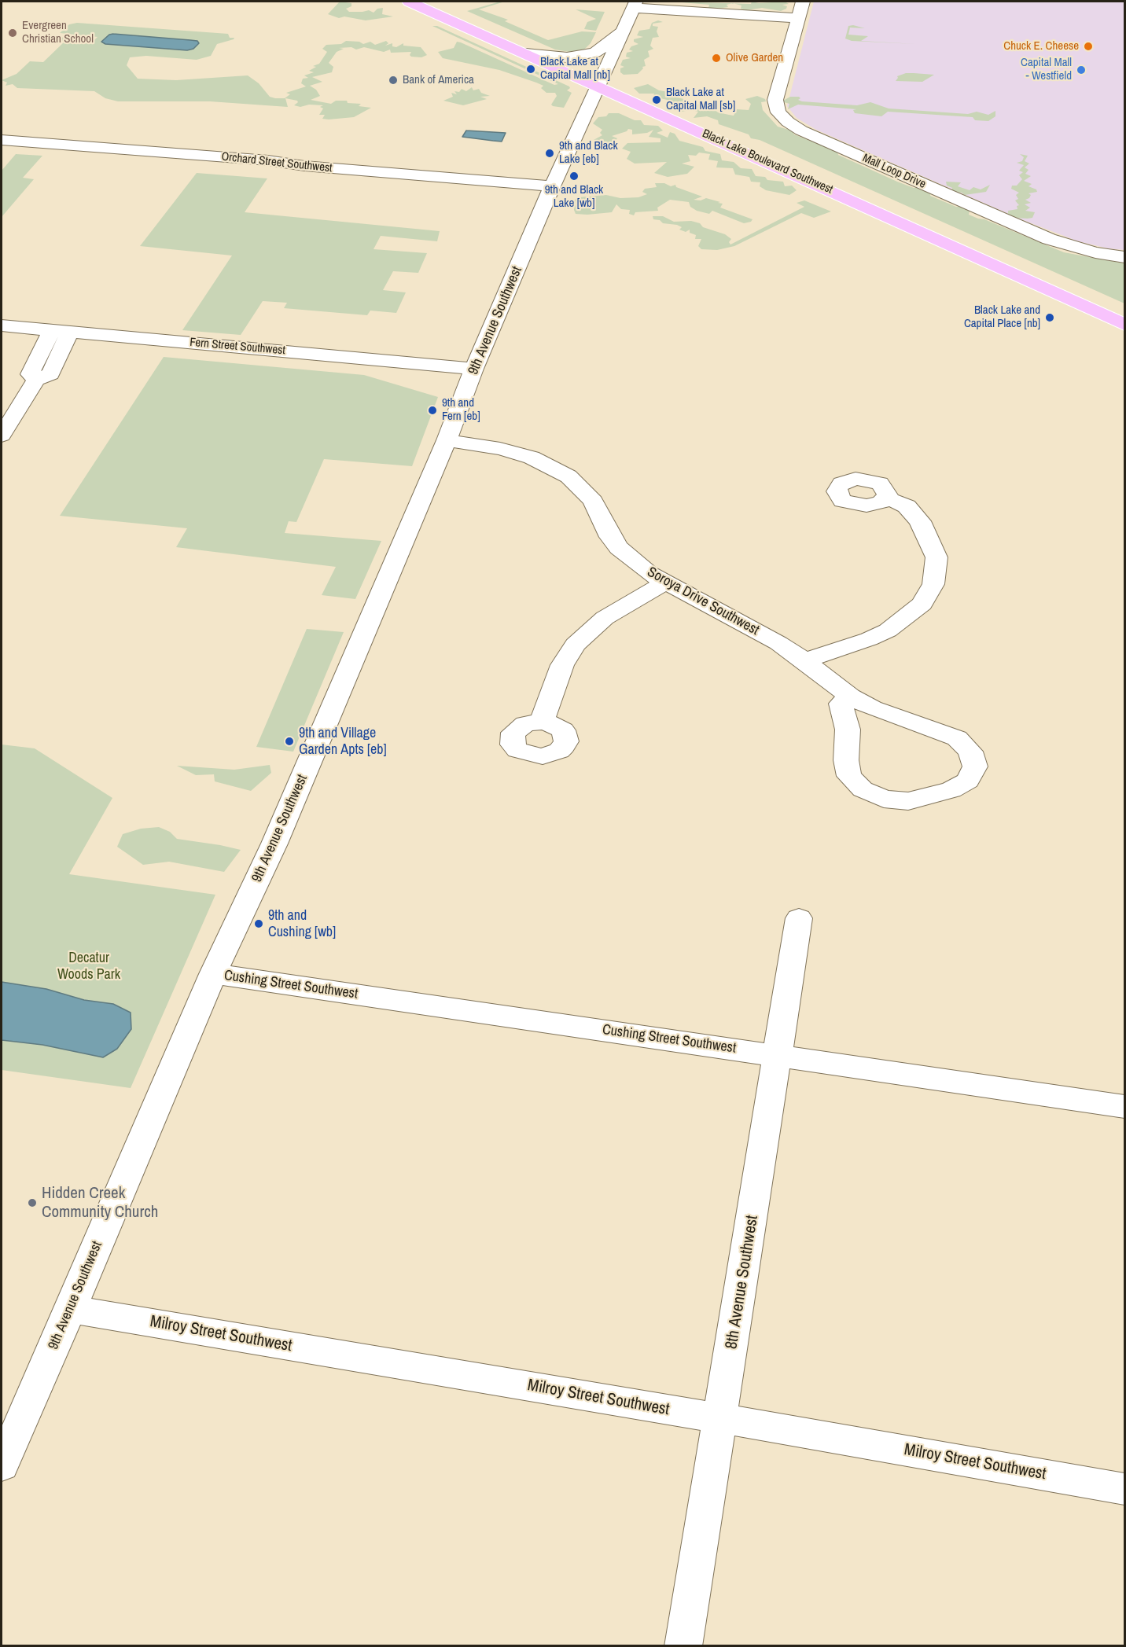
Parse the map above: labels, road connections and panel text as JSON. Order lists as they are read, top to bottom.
{
  "streets": {
    "main road": ["Black Lake Boulevard Southwest"],
    "street": [
      "Orchard Street Southwest",
      "Mall Loop Drive",
      "9th Avenue Southwest",
      "Fern Street Southwest",
      "Soroya Drive Southwest",
      "Cushing Street Southwest",
      "8th Avenue Southwest",
      "Milroy Street Southwest"
    ]
  },
  "crossings": [
    ["Black Lake Boulevard Southwest", "9th Avenue Southwest"],
    ["Orchard Street Southwest", "9th Avenue Southwest"],
    ["9th Avenue Southwest", "Fern Street Southwest"],
    ["9th Avenue Southwest", "Soroya Drive Southwest"],
    ["9th Avenue Southwest", "Cushing Street Southwest"],
    ["9th Avenue Southwest", "Milroy Street Southwest"],
    ["Cushing Street Southwest", "8th Avenue Southwest"],
    ["8th Avenue Southwest", "Milroy Street Southwest"]
  ],
  "parks": ["Decatur Woods Park"],
  "places": [
    "Evergreen Christian School",
    "Chuck E. Cheese",
    "Olive Garden",
    "Black Lake at Capital Mall [nb]",
    "Capital Mall - Westfield",
    "Bank of America",
    "Black Lake at Capital Mall [sb]",
    "9th and Black Lake [eb]",
    "9th and Black Lake [wb]",
    "Black Lake and Capital Place [nb]",
    "9th and Fern [eb]",
    "9th and Village Garden Apts [eb]",
    "9th and Cushing [wb]",
    "Hidden Creek Community Church"
  ]
}
